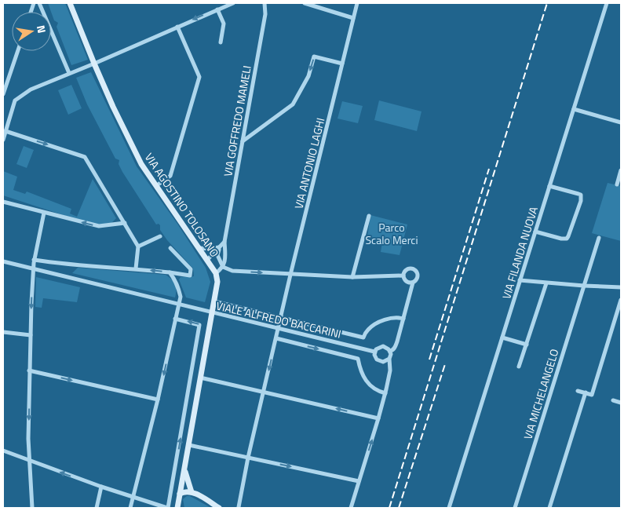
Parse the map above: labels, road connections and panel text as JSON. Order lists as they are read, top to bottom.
{
  "streets": {
    "main road": ["VIA AGOSTINO TOLOSANO"],
    "street": [
      "VIA GOFFREDO MAMELI",
      "VIA ANTONIO LAGHI",
      "VIA FILANDA NUOVA",
      "VIALE ALFREDO BACCARINI",
      "VIA MICHELANGELO"
    ]
  },
  "crossings": [
    ["VIA ANTONIO LAGHI", "VIALE ALFREDO BACCARINI"],
    ["VIA AGOSTINO TOLOSANO", "VIALE ALFREDO BACCARINI"]
  ],
  "parks": ["Parco Scalo Merci"],
  "north": "right"
}
